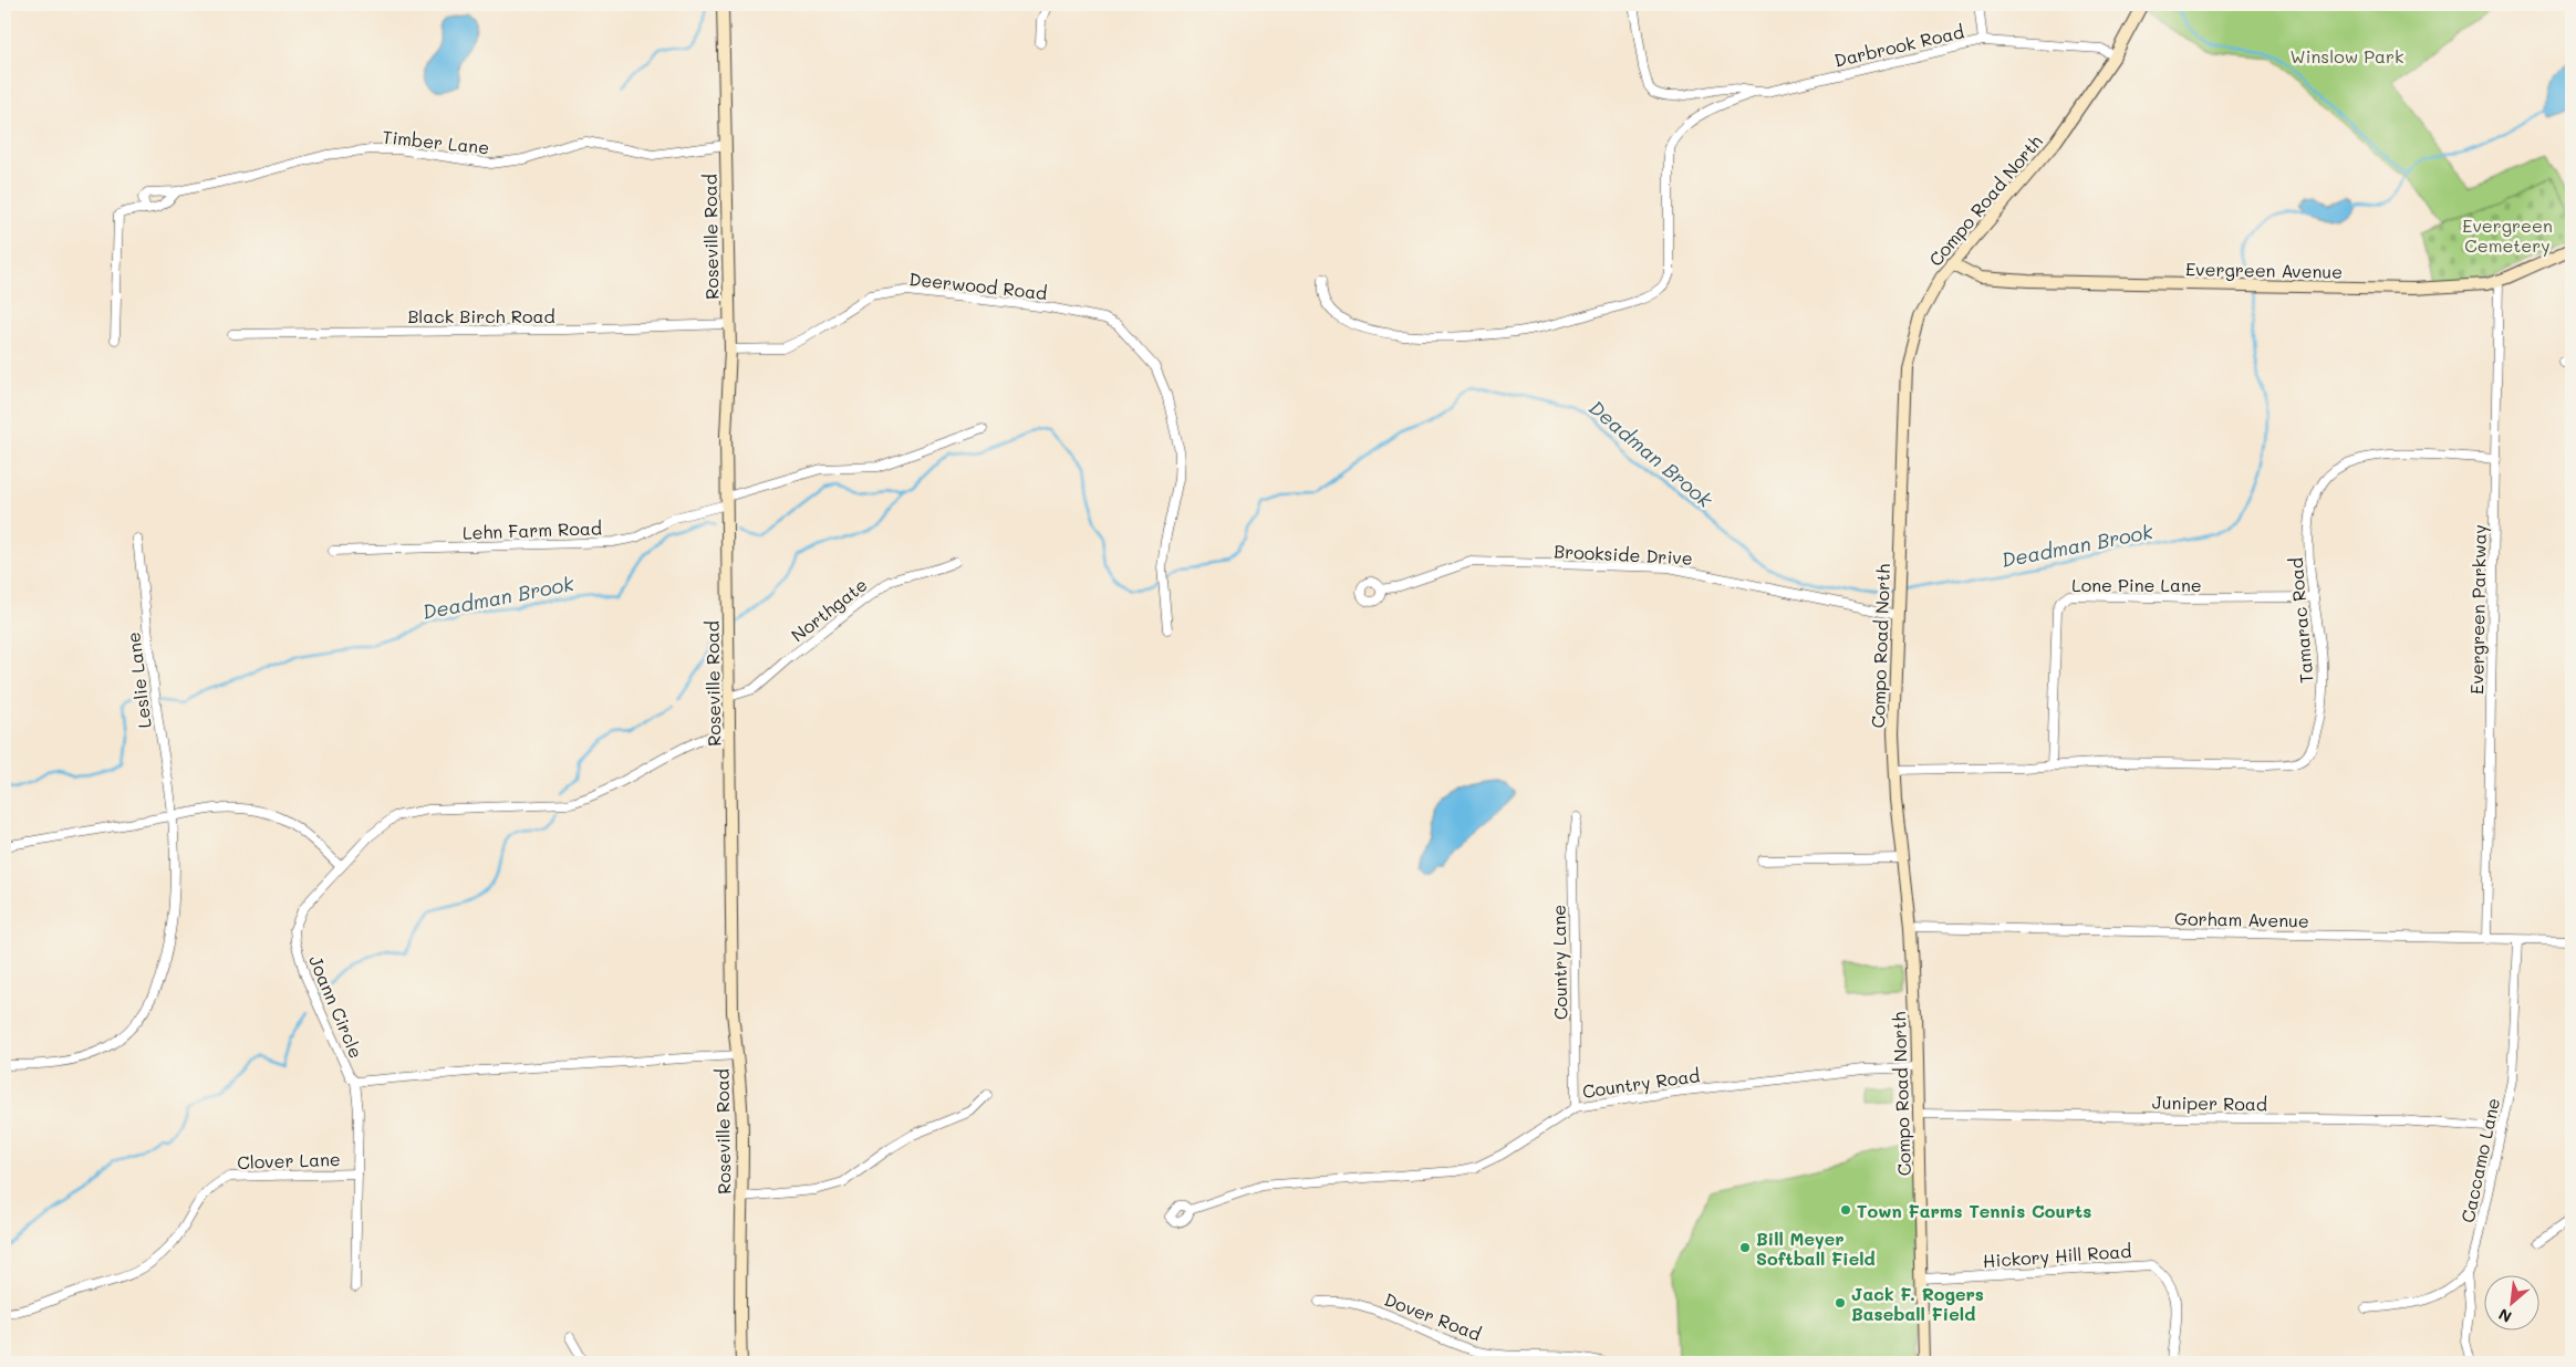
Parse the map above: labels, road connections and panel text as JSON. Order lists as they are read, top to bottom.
{
  "streets": {
    "main road": ["Compo Road North", "Roseville Road", "Evergreen Avenue"],
    "street": [
      "Darbrook Road",
      "Timber Lane",
      "Deerwood Road",
      "Black Birch Road",
      "Lehn Farm Road",
      "Brookside Drive",
      "Lone Pine Lane",
      "Northgate",
      "Evergreen Parkway",
      "Tamarac Road",
      "Leslie Lane",
      "Gorham Avenue",
      "Country Lane",
      "Joann Circle",
      "Country Road",
      "Juniper Road",
      "Clover Lane",
      "Caccamo Lane",
      "Hickory Hill Road",
      "Dover Road"
    ]
  },
  "crossings": [
    ["Darbrook Road", "Compo Road North"],
    ["Timber Lane", "Roseville Road"],
    ["Compo Road North", "Evergreen Avenue"],
    ["Compo Road North", "Brookside Drive"],
    ["Compo Road North", "Tamarac Road"],
    ["Compo Road North", "Gorham Avenue"],
    ["Compo Road North", "Country Road"],
    ["Compo Road North", "Juniper Road"],
    ["Compo Road North", "Hickory Hill Road"],
    ["Roseville Road", "Deerwood Road"],
    ["Roseville Road", "Black Birch Road"],
    ["Roseville Road", "Lehn Farm Road"],
    ["Roseville Road", "Northgate"],
    ["Roseville Road", "Joann Circle"],
    ["Evergreen Avenue", "Evergreen Parkway"],
    ["Lone Pine Lane", "Tamarac Road"],
    ["Evergreen Parkway", "Tamarac Road"],
    ["Evergreen Parkway", "Gorham Avenue"],
    ["Gorham Avenue", "Caccamo Lane"],
    ["Country Lane", "Country Road"],
    ["Juniper Road", "Caccamo Lane"]
  ],
  "water": ["Deadman Brook"],
  "parks": ["Winslow Park", "Evergreen Cemetery"],
  "places": ["Town Farms Tennis Courts", "Bill Meyer Softball Field", "Jack F. Rogers Baseball Field"],
  "north": "bottom left"
}
